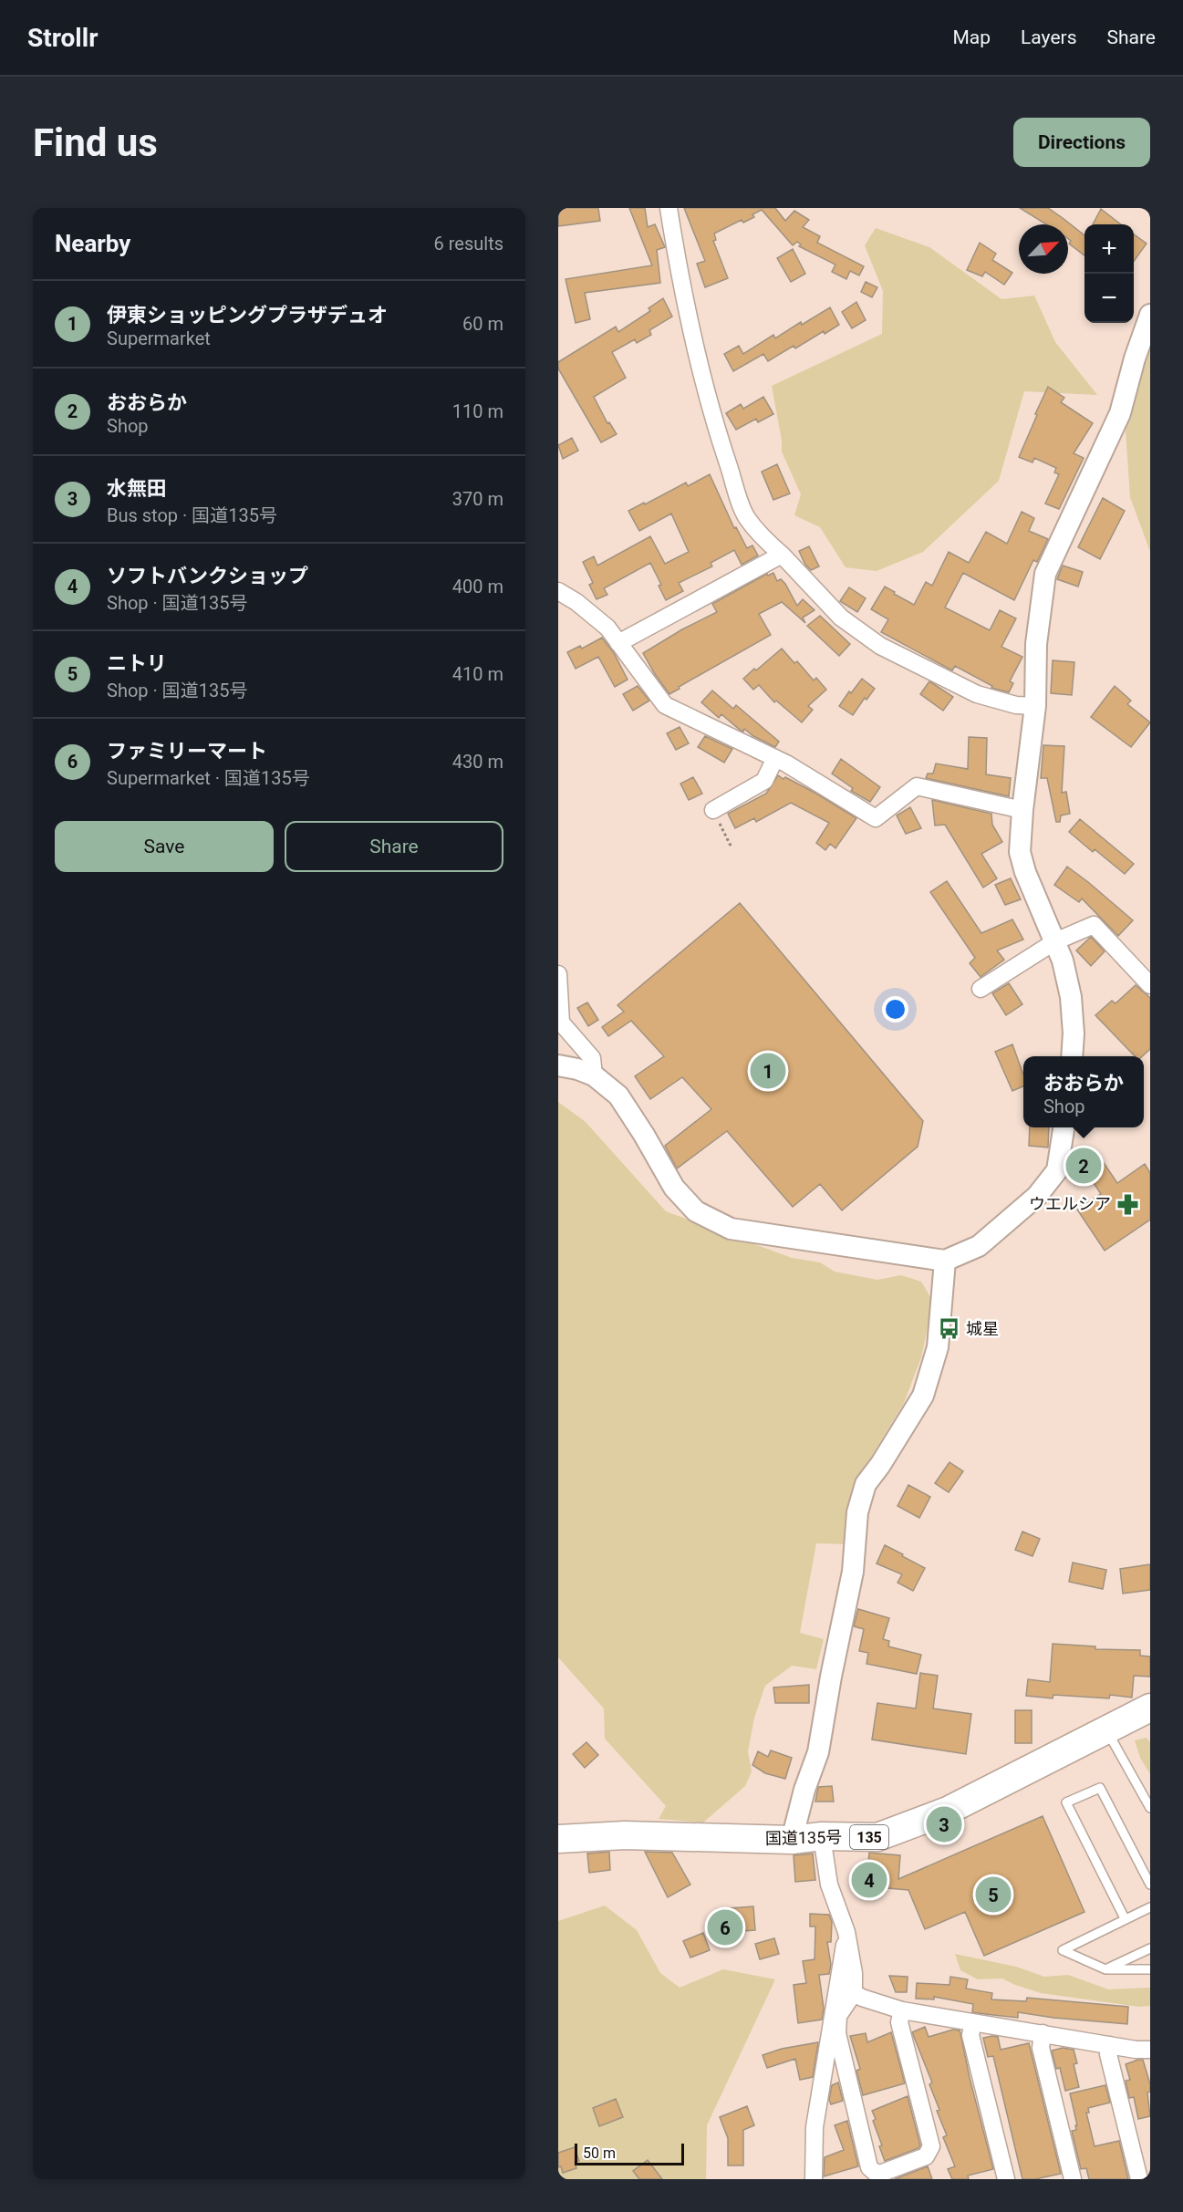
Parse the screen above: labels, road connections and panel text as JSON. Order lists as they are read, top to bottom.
{
  "streets": {
    "highway": ["135", "国道135号"]
  },
  "places": {
    "pharmacy": ["ウエルシア"],
    "bus stop": ["城星"]
  },
  "scale_bar": "50 m",
  "north": "top right",
  "page": {
    "header": "Strollr",
    "nav": ["Map", "Layers", "Share"],
    "buttons": [
      "Directions",
      ["Save", "Share"]
    ],
    "title": "Find us",
    "heading": ["Nearby", "6 results"],
    "map_buttons": ["+", "−"],
    "list": [
      {
        "mark": "1",
        "name": "伊東ショッピングプラザデュオ",
        "note": "Supermarket",
        "value": "60 m"
      },
      {
        "mark": "2",
        "name": "おおらか",
        "note": "Shop",
        "value": "110 m"
      },
      {
        "mark": "3",
        "name": "水無田",
        "note": "Bus stop · 国道135号",
        "value": "370 m"
      },
      {
        "mark": "4",
        "name": "ソフトバンクショップ",
        "note": "Shop · 国道135号",
        "value": "400 m"
      },
      {
        "mark": "5",
        "name": "ニトリ",
        "note": "Shop · 国道135号",
        "value": "410 m"
      },
      {
        "mark": "6",
        "name": "ファミリーマート",
        "note": "Supermarket · 国道135号",
        "value": "430 m"
      }
    ],
    "pins": [
      "1",
      "2",
      "3",
      "4",
      "5",
      "6"
    ],
    "popup": ["おおらか", "Shop"],
    "scale": "50 m"
  }
}
